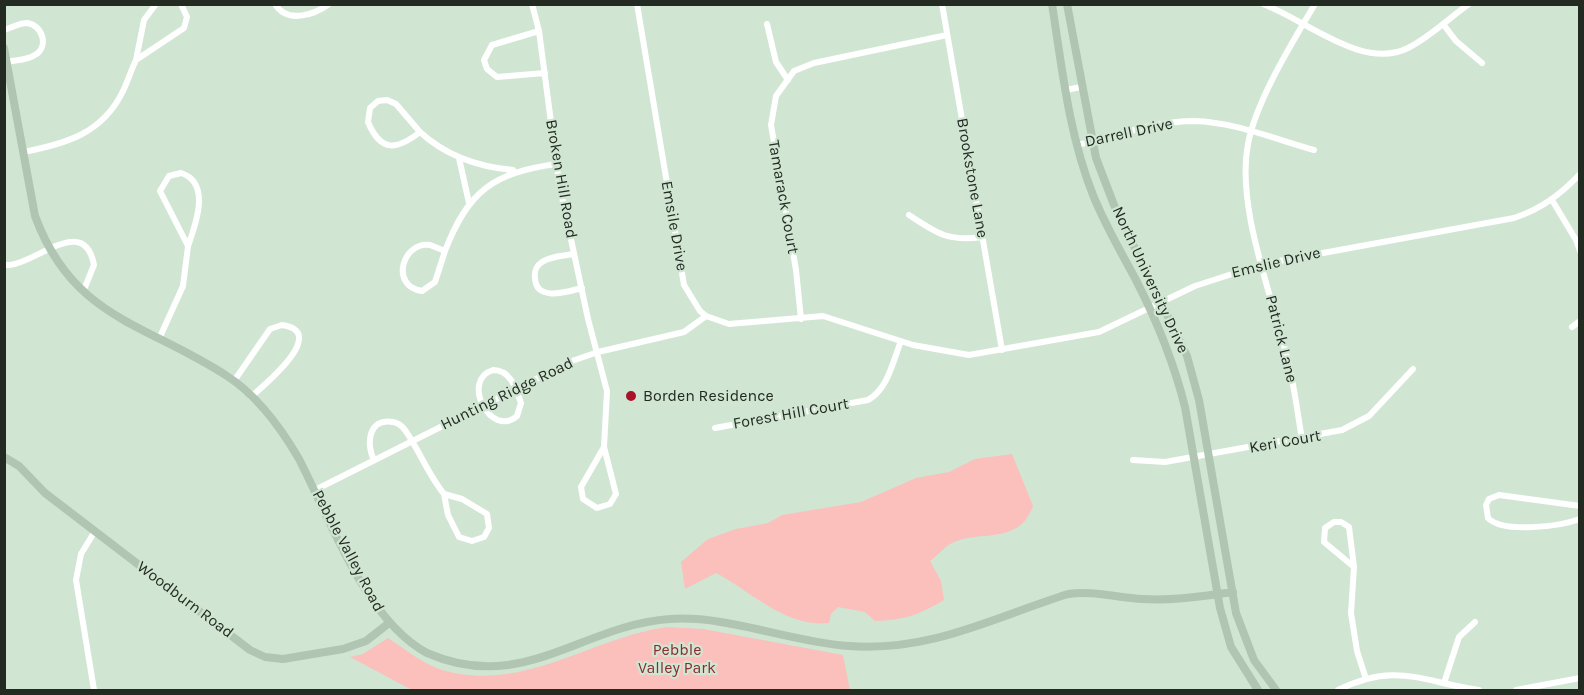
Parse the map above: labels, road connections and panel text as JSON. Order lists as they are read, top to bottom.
{
  "streets": {
    "street": [
      "Darrell Drive",
      "Brookstone Lane",
      "Broken Hill Road",
      "Tamarack Court",
      "Emsile Drive",
      "Emslie Drive",
      "North University Drive",
      "Patrick Lane",
      "Hunting Ridge Road",
      "Forest Hill Court",
      "Keri Court",
      "Pebble Valley Road",
      "Woodburn Road"
    ]
  },
  "crossings": [
    ["Darrell Drive", "North University Drive"],
    ["Darrell Drive", "Patrick Lane"],
    ["Brookstone Lane", "Tamarack Court"],
    ["Brookstone Lane", "Emslie Drive"],
    ["Broken Hill Road", "Hunting Ridge Road"],
    ["Emsile Drive", "Hunting Ridge Road"],
    ["Emslie Drive", "North University Drive"],
    ["Emslie Drive", "Patrick Lane"],
    ["Emslie Drive", "Forest Hill Court"],
    ["North University Drive", "Keri Court"],
    ["North University Drive", "Pebble Valley Road"],
    ["Patrick Lane", "Keri Court"],
    ["Hunting Ridge Road", "Pebble Valley Road"],
    ["Pebble Valley Road", "Woodburn Road"]
  ],
  "parks": ["Pebble Valley Park"],
  "places": ["Borden Residence"]
}
